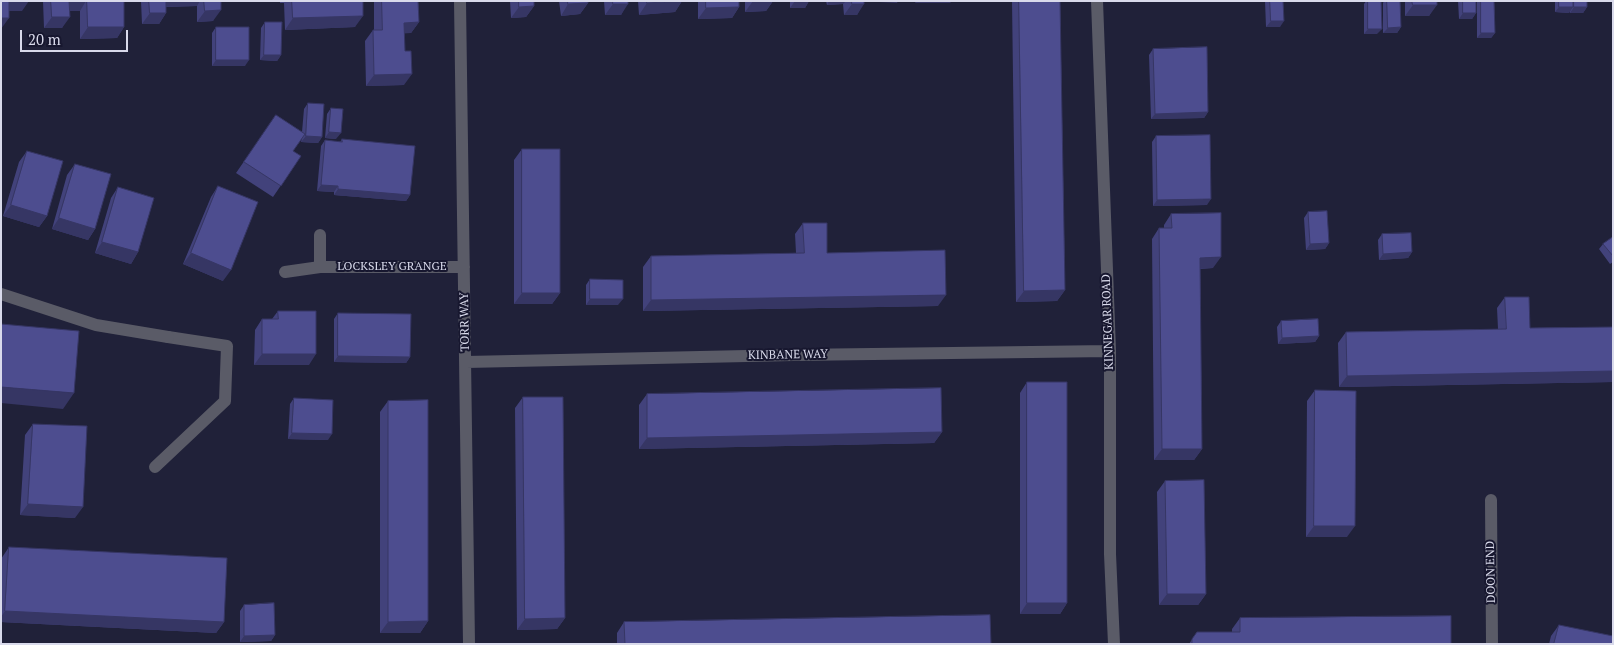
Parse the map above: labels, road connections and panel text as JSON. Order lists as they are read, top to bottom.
{
  "streets": {
    "street": [
      "LOCKSLEY GRANGE",
      "TORR WAY",
      "KINNEGAR ROAD",
      "KINBANE WAY",
      "DOON END"
    ]
  },
  "crossings": [
    ["LOCKSLEY GRANGE", "TORR WAY"],
    ["TORR WAY", "KINBANE WAY"],
    ["KINNEGAR ROAD", "KINBANE WAY"]
  ],
  "scale_bar": "20 m"
}
